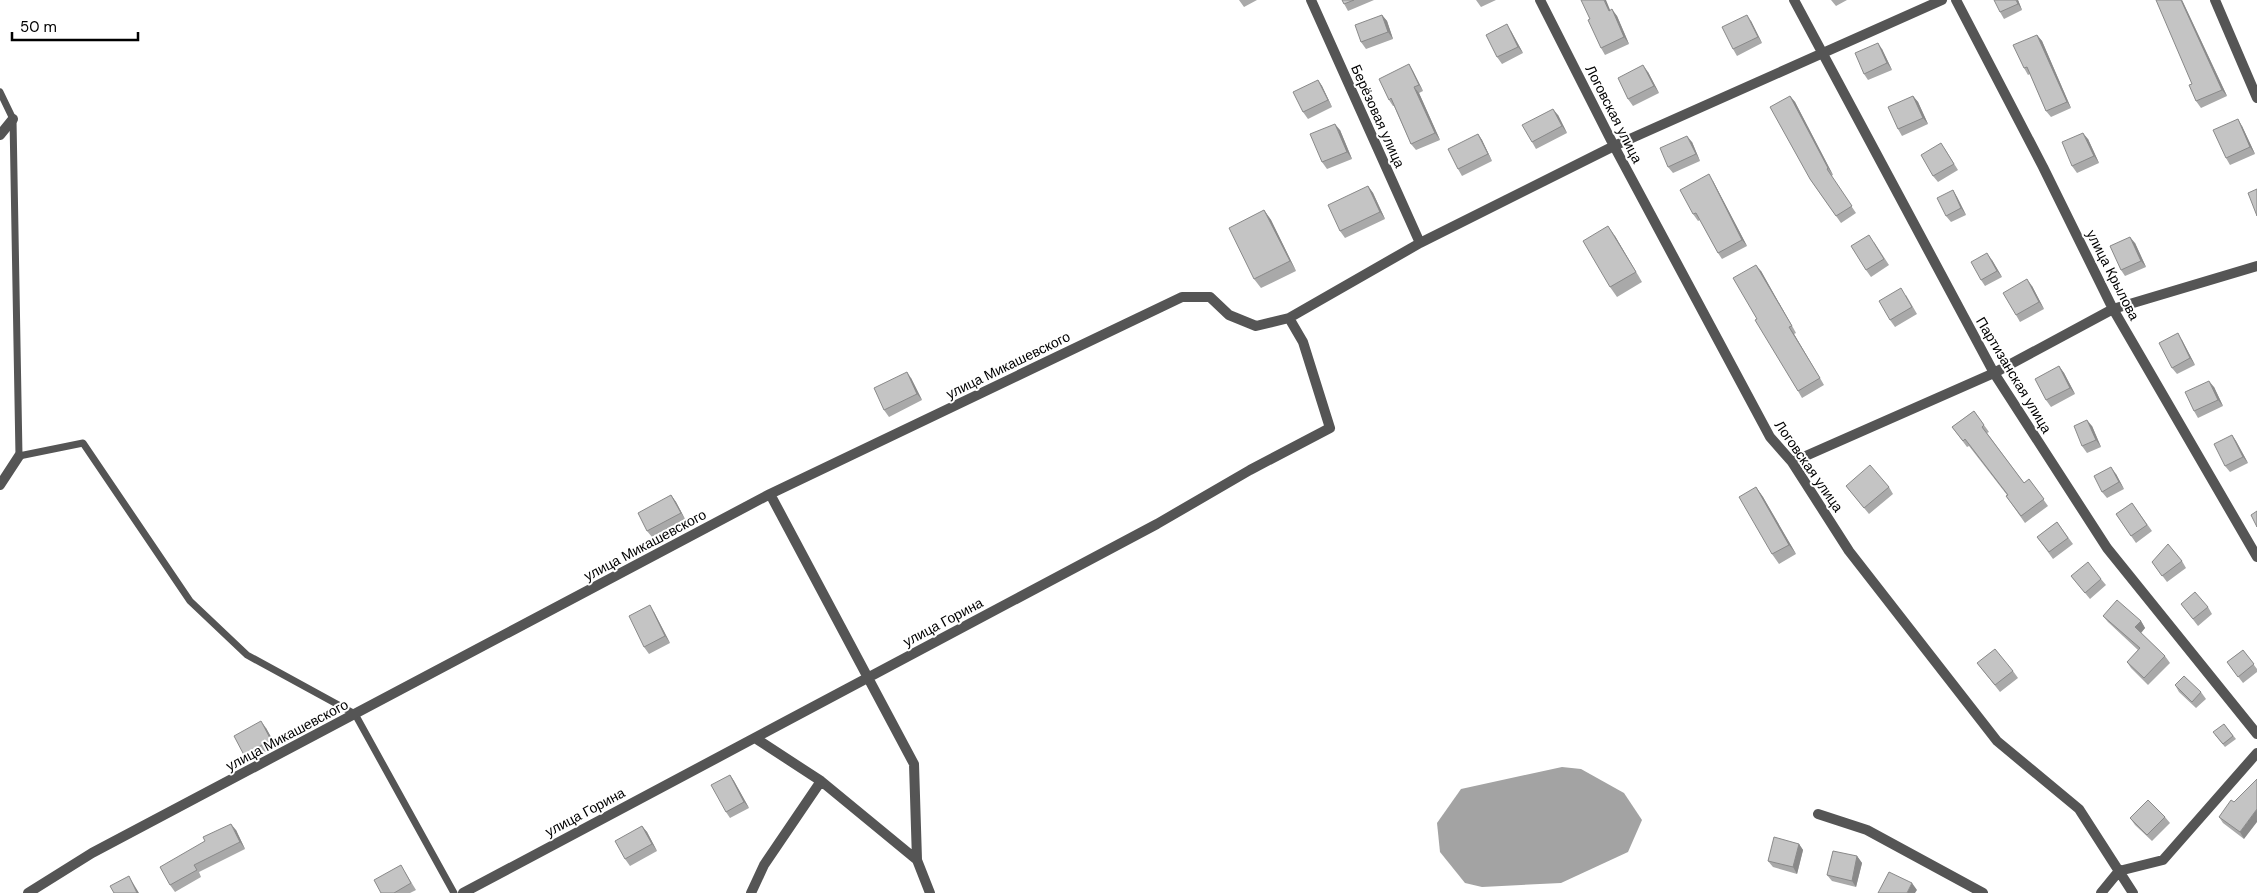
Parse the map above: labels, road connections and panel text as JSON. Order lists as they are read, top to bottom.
{
  "streets": {
    "street": [
      "Логовская улица",
      "Берёзовая улица",
      "улица Крылова",
      "улица Микашевского",
      "Партизанская улица",
      "улица Горина"
    ]
  },
  "crossings": [
    ["Логовская улица", "улица Микашевского"],
    ["Берёзовая улица", "улица Микашевского"],
    ["улица Микашевского", "Партизанская улица"],
    ["улица Микашевского", "улица Горина"]
  ],
  "scale_bar": "50 m"
}
